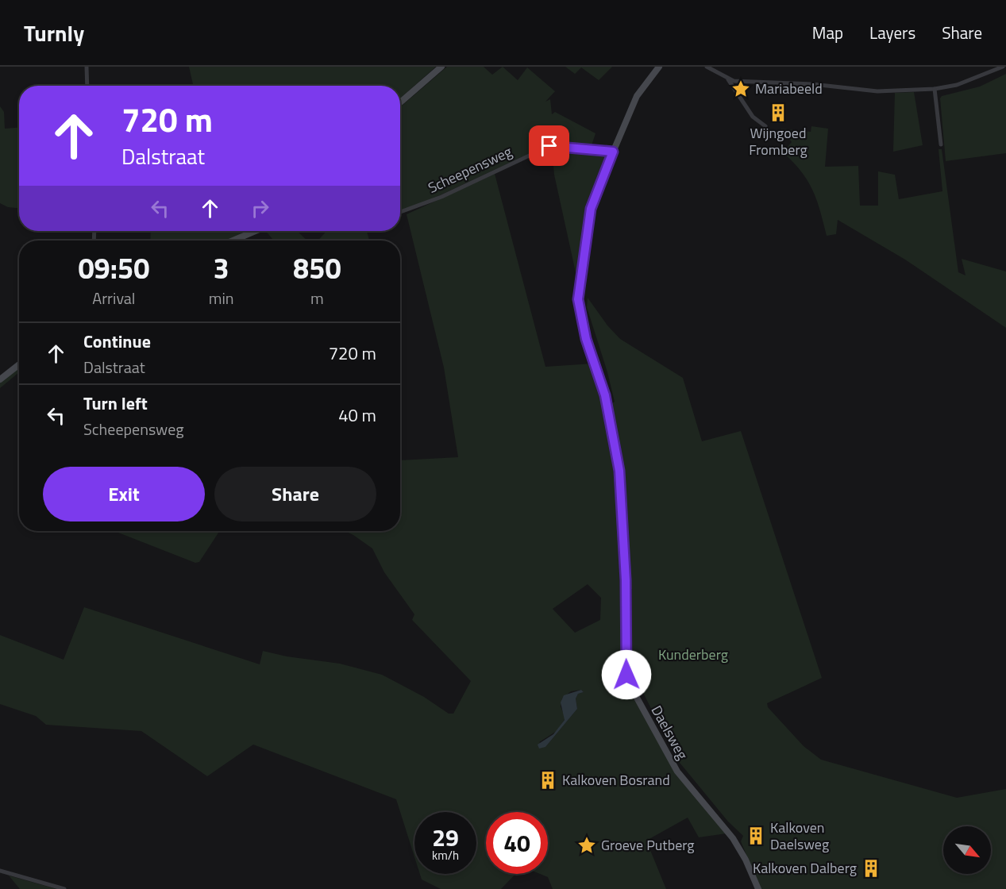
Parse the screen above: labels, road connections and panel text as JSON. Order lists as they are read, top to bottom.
{
  "streets": {
    "street": ["Scheepensweg", "Daelsweg"]
  },
  "crossings": [
    ["Scheepensweg", "Daelsweg"]
  ],
  "parks": ["Kunderberg"],
  "places": {
    "place": ["Mariabeeld", "Groeve Putberg"],
    "building": [
      "Wijngoed Fromberg",
      "Kalkoven Bosrand",
      "Kalkoven Daelsweg",
      "Kalkoven Dalberg"
    ]
  },
  "north": "bottom right",
  "page": {
    "header": "Turnly",
    "nav": ["Map", "Layers", "Share"],
    "turn": ["720 m", "Dalstraat"],
    "eta": [
      "09:50",
      "Arrival",
      "3",
      "min",
      "850",
      "m"
    ],
    "list": [
      {
        "name": "Continue",
        "note": "Dalstraat",
        "value": "720 m"
      },
      {
        "name": "Turn left",
        "note": "Scheepensweg",
        "value": "40 m"
      }
    ],
    "buttons": ["Exit", "Share"],
    "speed": "29 km/h",
    "limit": "40"
  }
}
